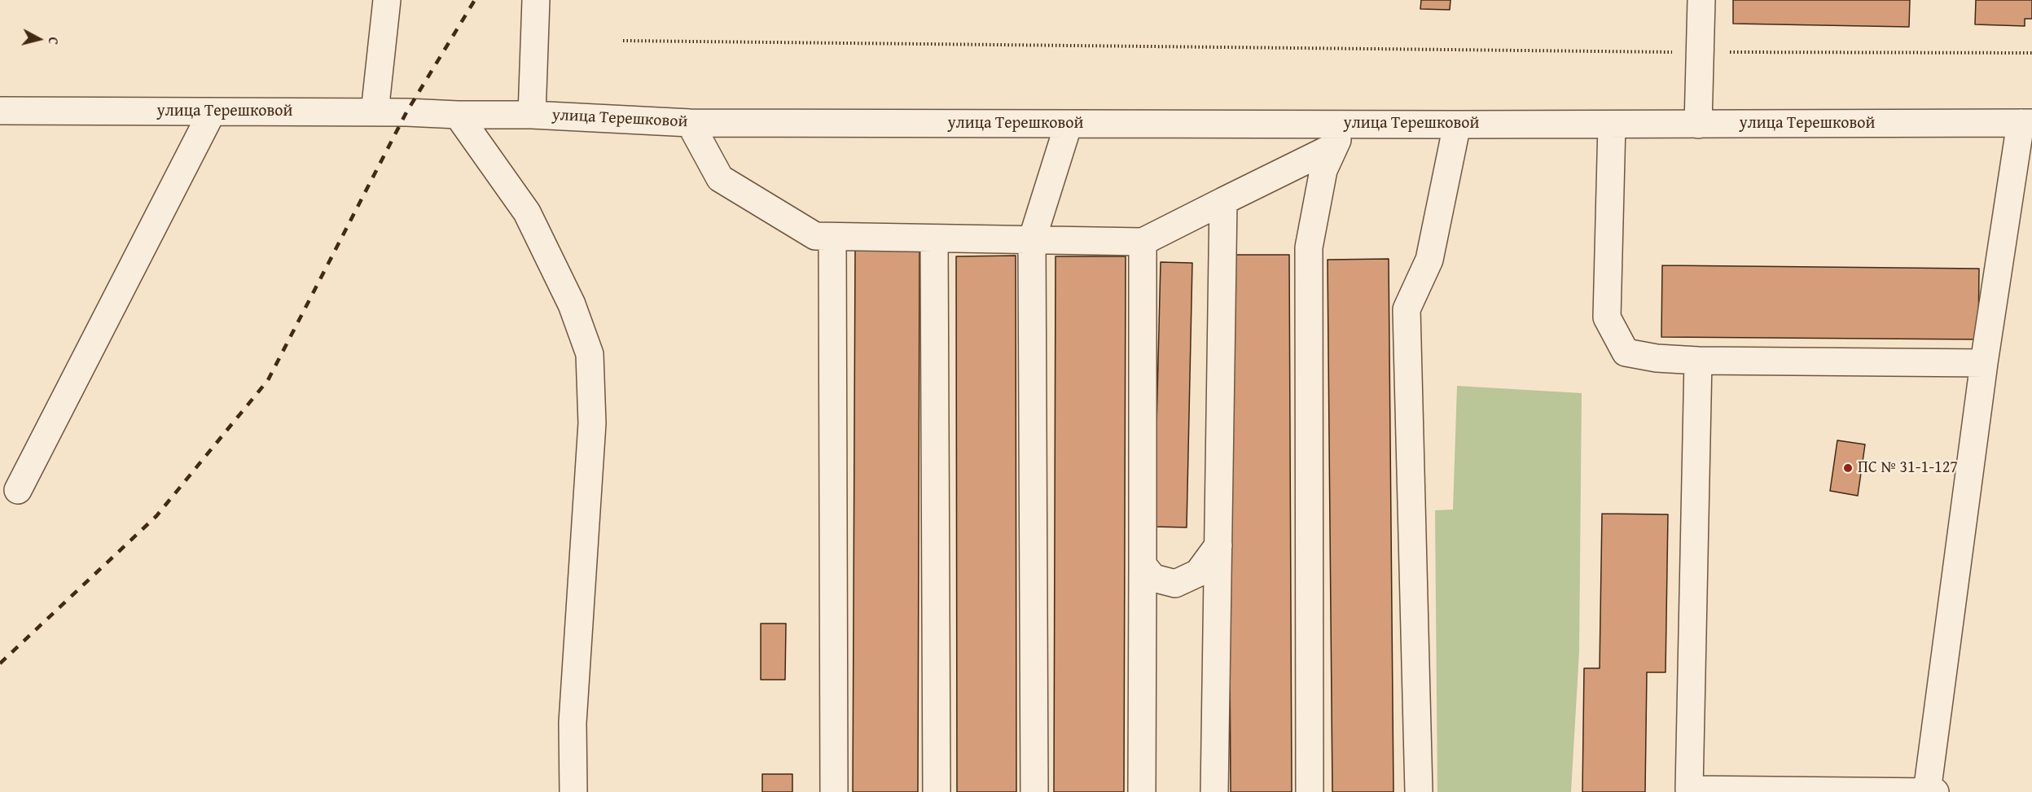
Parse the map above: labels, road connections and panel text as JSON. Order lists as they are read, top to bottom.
{
  "streets": {
    "street": ["улица Терешковой"]
  },
  "places": ["ПС № 31-1-127"],
  "north": "right"
}
